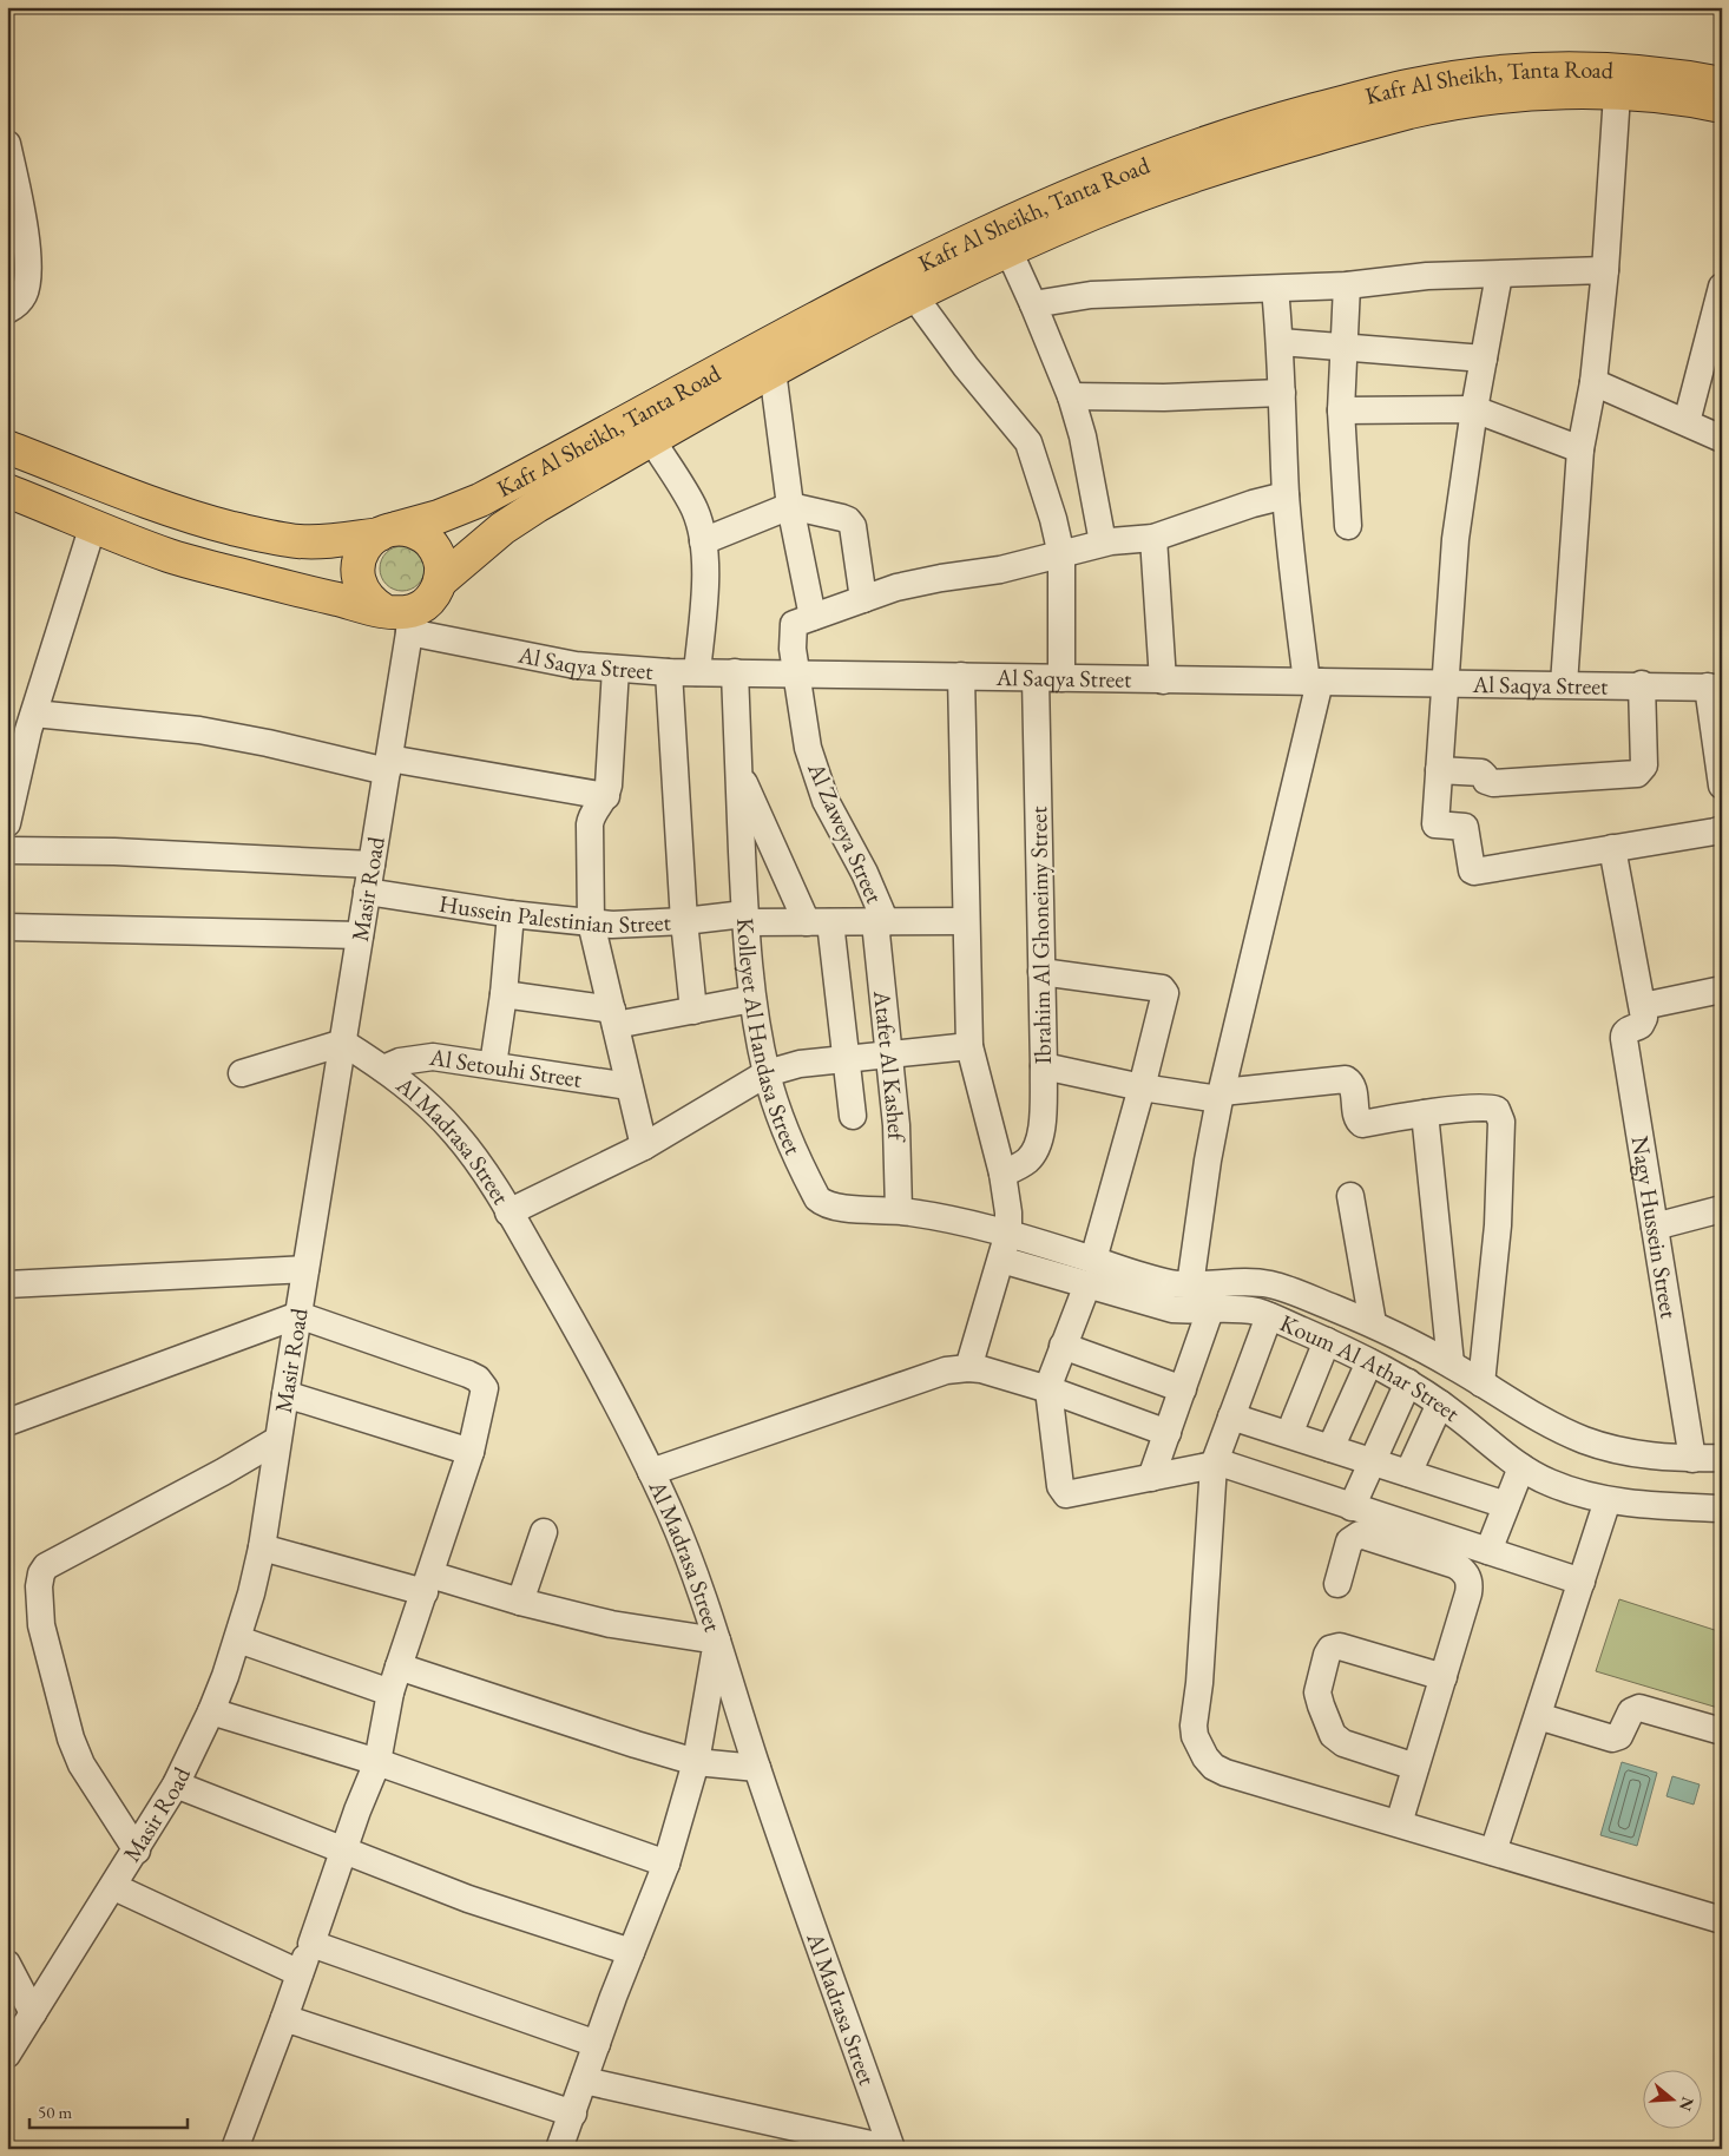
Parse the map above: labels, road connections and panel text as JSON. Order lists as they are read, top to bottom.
{
  "streets": {
    "main road": ["Kafr Al Sheikh, Tanta Road"],
    "street": [
      "Al Saqya Street",
      "Al Zaweya Street",
      "Masir Road",
      "Hussein Palestinian Street",
      "Ibrahim Al Ghoneimy Street",
      "Kolleyet Al Handasa Street",
      "Atafet Al Kashef",
      "Al Setouhi Street",
      "Al Madrasa Street",
      "Nagy Hussein Street",
      "Koum Al Athar Street"
    ]
  },
  "crossings": [
    ["Kafr Al Sheikh, Tanta Road", "Al Saqya Street"],
    ["Kafr Al Sheikh, Tanta Road", "Masir Road"],
    ["Kafr Al Sheikh, Tanta Road", "Ibrahim Al Ghoneimy Street"],
    ["Al Saqya Street", "Al Zaweya Street"],
    ["Al Saqya Street", "Masir Road"],
    ["Al Saqya Street", "Ibrahim Al Ghoneimy Street"],
    ["Al Saqya Street", "Kolleyet Al Handasa Street"],
    ["Al Zaweya Street", "Hussein Palestinian Street"],
    ["Al Zaweya Street", "Atafet Al Kashef"],
    ["Masir Road", "Hussein Palestinian Street"],
    ["Masir Road", "Al Madrasa Street"],
    ["Hussein Palestinian Street", "Kolleyet Al Handasa Street"],
    ["Hussein Palestinian Street", "Atafet Al Kashef"],
    ["Kolleyet Al Handasa Street", "Atafet Al Kashef"],
    ["Kolleyet Al Handasa Street", "Koum Al Athar Street"],
    ["Al Setouhi Street", "Al Madrasa Street"],
    ["Nagy Hussein Street", "Koum Al Athar Street"]
  ],
  "scale_bar": "50 m",
  "north": "right"
}
